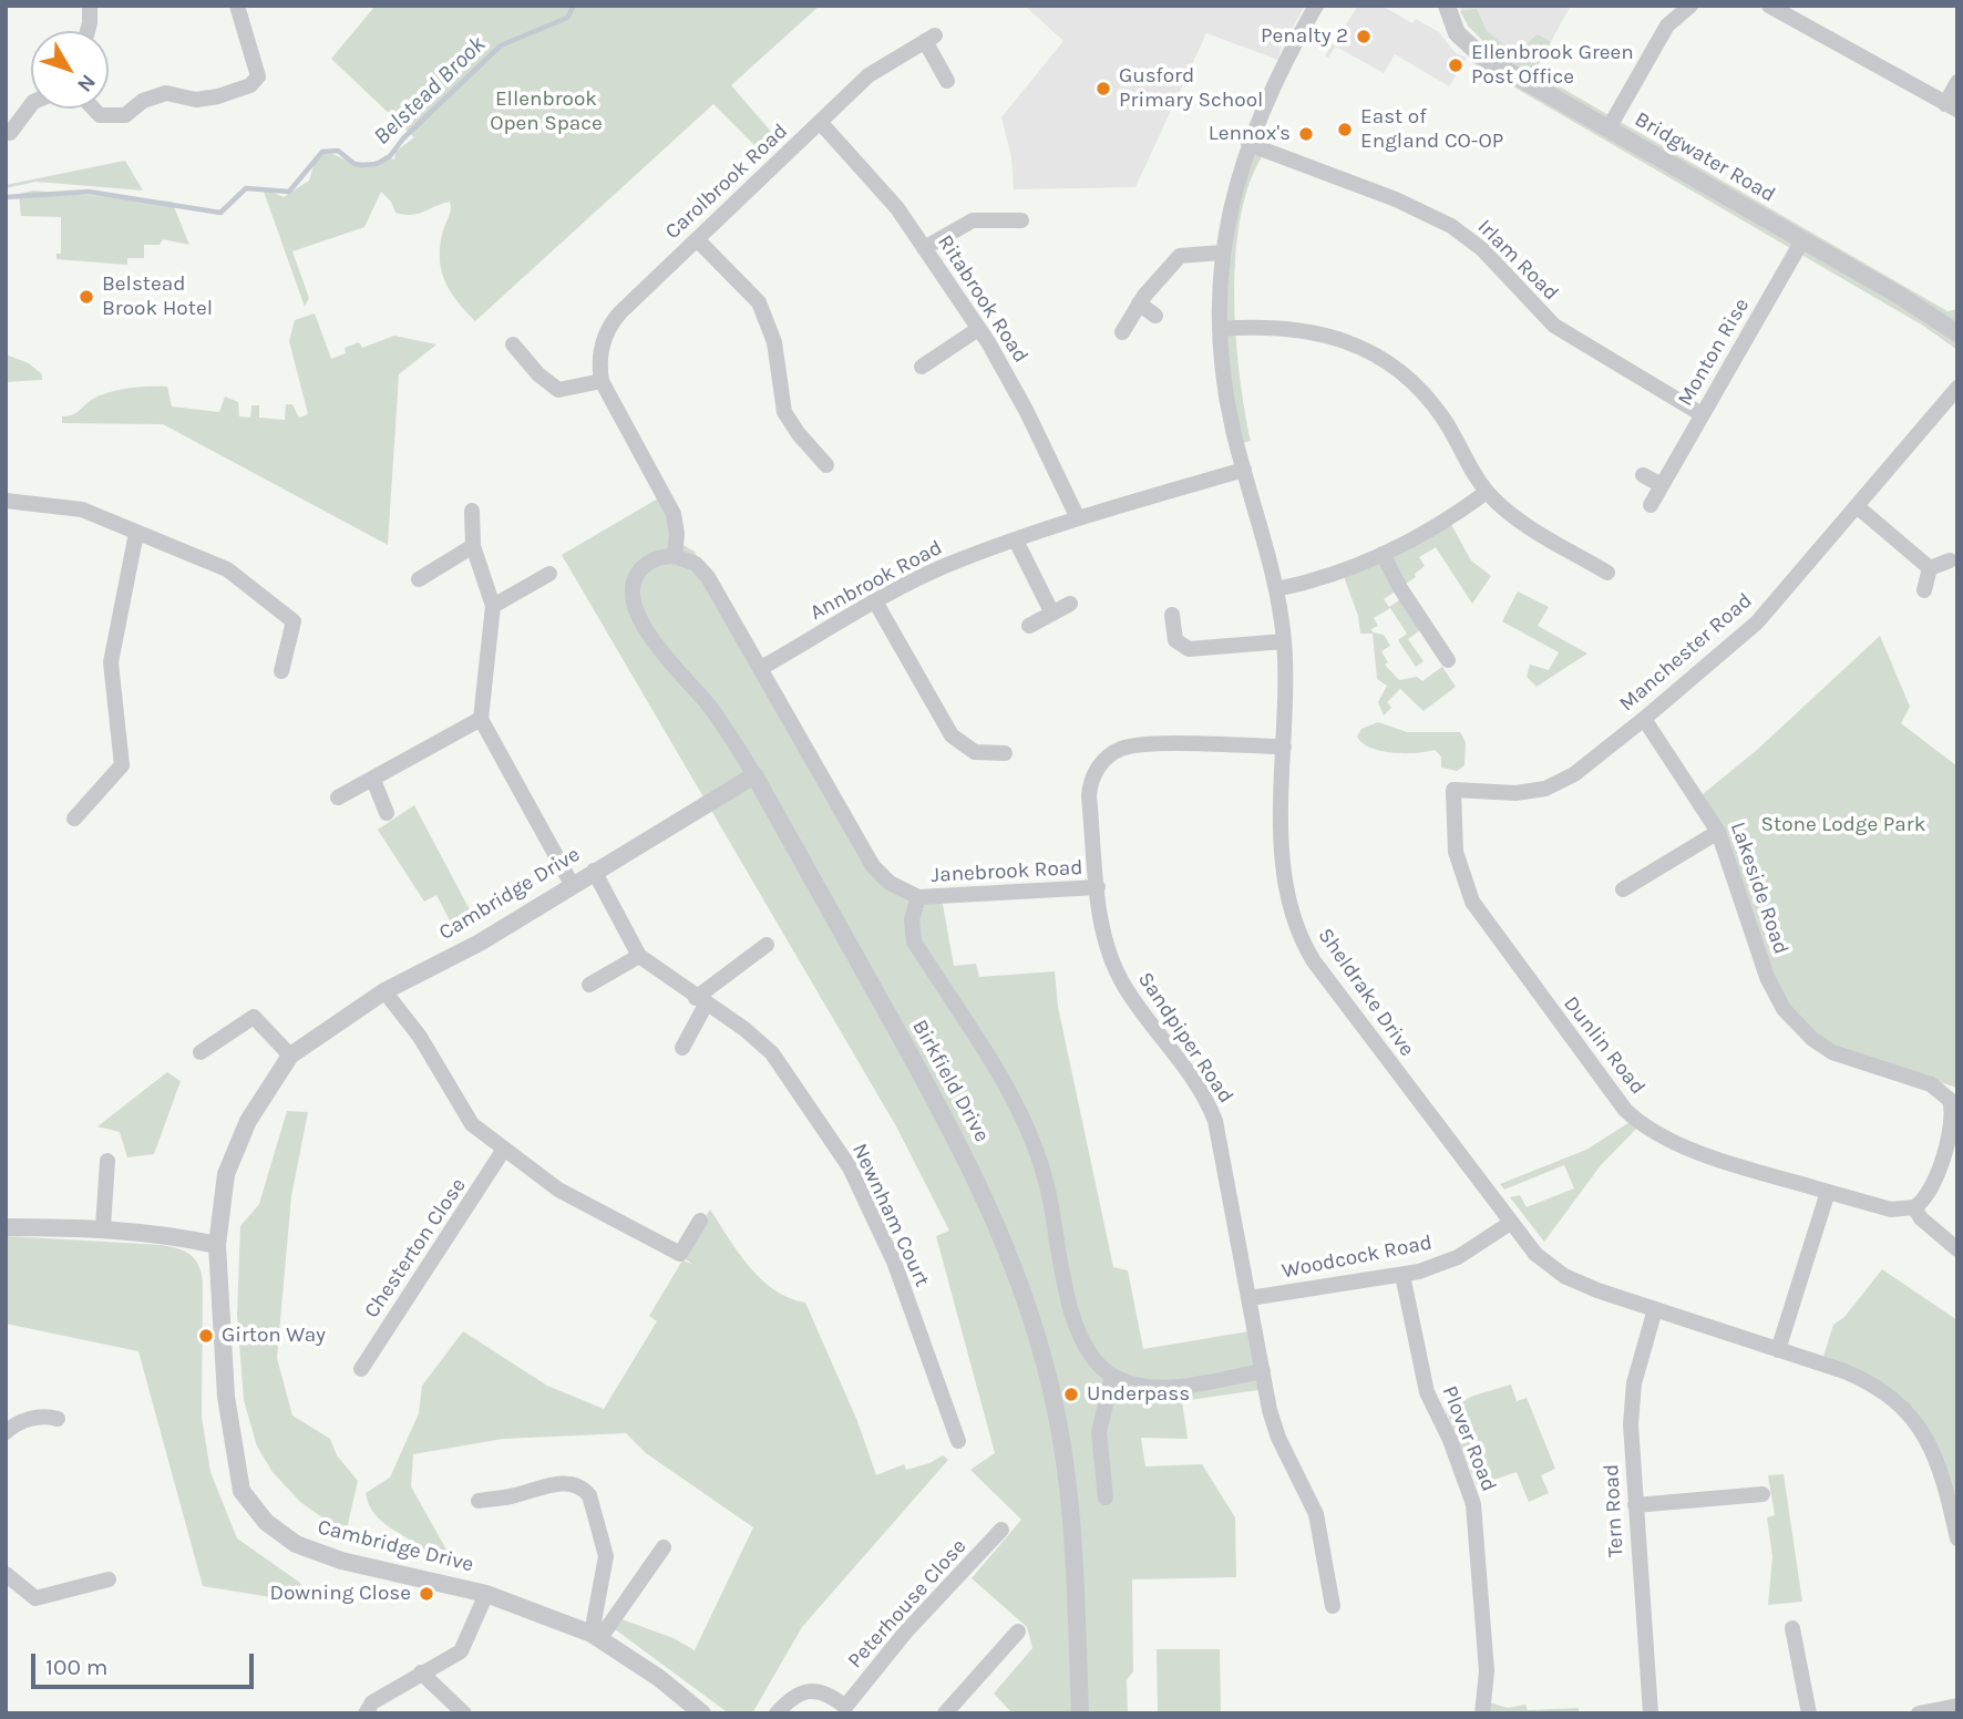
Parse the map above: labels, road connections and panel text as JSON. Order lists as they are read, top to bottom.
{
  "streets": {
    "street": [
      "Bridgwater Road",
      "Carolbrook Road",
      "Irlam Road",
      "Ritabrook Road",
      "Monton Rise",
      "Annbrook Road",
      "Manchester Road",
      "Janebrook Road",
      "Lakeside Road",
      "Cambridge Drive",
      "Sheldrake Drive",
      "Sandpiper Road",
      "Dunlin Road",
      "Birkfield Drive",
      "Newnham Court",
      "Chesterton Close",
      "Woodcock Road",
      "Plover Road",
      "Tern Road",
      "Peterhouse Close"
    ]
  },
  "crossings": [
    ["Bridgwater Road", "Monton Rise"],
    ["Carolbrook Road", "Ritabrook Road"],
    ["Irlam Road", "Monton Rise"],
    ["Irlam Road", "Sheldrake Drive"],
    ["Ritabrook Road", "Annbrook Road"],
    ["Annbrook Road", "Sheldrake Drive"],
    ["Manchester Road", "Lakeside Road"],
    ["Manchester Road", "Dunlin Road"],
    ["Janebrook Road", "Sandpiper Road"],
    ["Janebrook Road", "Birkfield Drive"],
    ["Cambridge Drive", "Birkfield Drive"],
    ["Cambridge Drive", "Newnham Court"],
    ["Sheldrake Drive", "Sandpiper Road"],
    ["Sheldrake Drive", "Woodcock Road"],
    ["Sheldrake Drive", "Tern Road"],
    ["Sandpiper Road", "Woodcock Road"],
    ["Woodcock Road", "Plover Road"]
  ],
  "water": ["Belstead Brook"],
  "parks": ["Ellenbrook Open Space", "Stone Lodge Park"],
  "places": [
    "Penalty 2",
    "Ellenbrook Green Post Office",
    "Gusford Primary School",
    "East of England CO-OP",
    "Lennox's",
    "Belstead Brook Hotel",
    "Girton Way",
    "Underpass",
    "Downing Close"
  ],
  "scale_bar": "100 m",
  "north": "bottom right"
}
